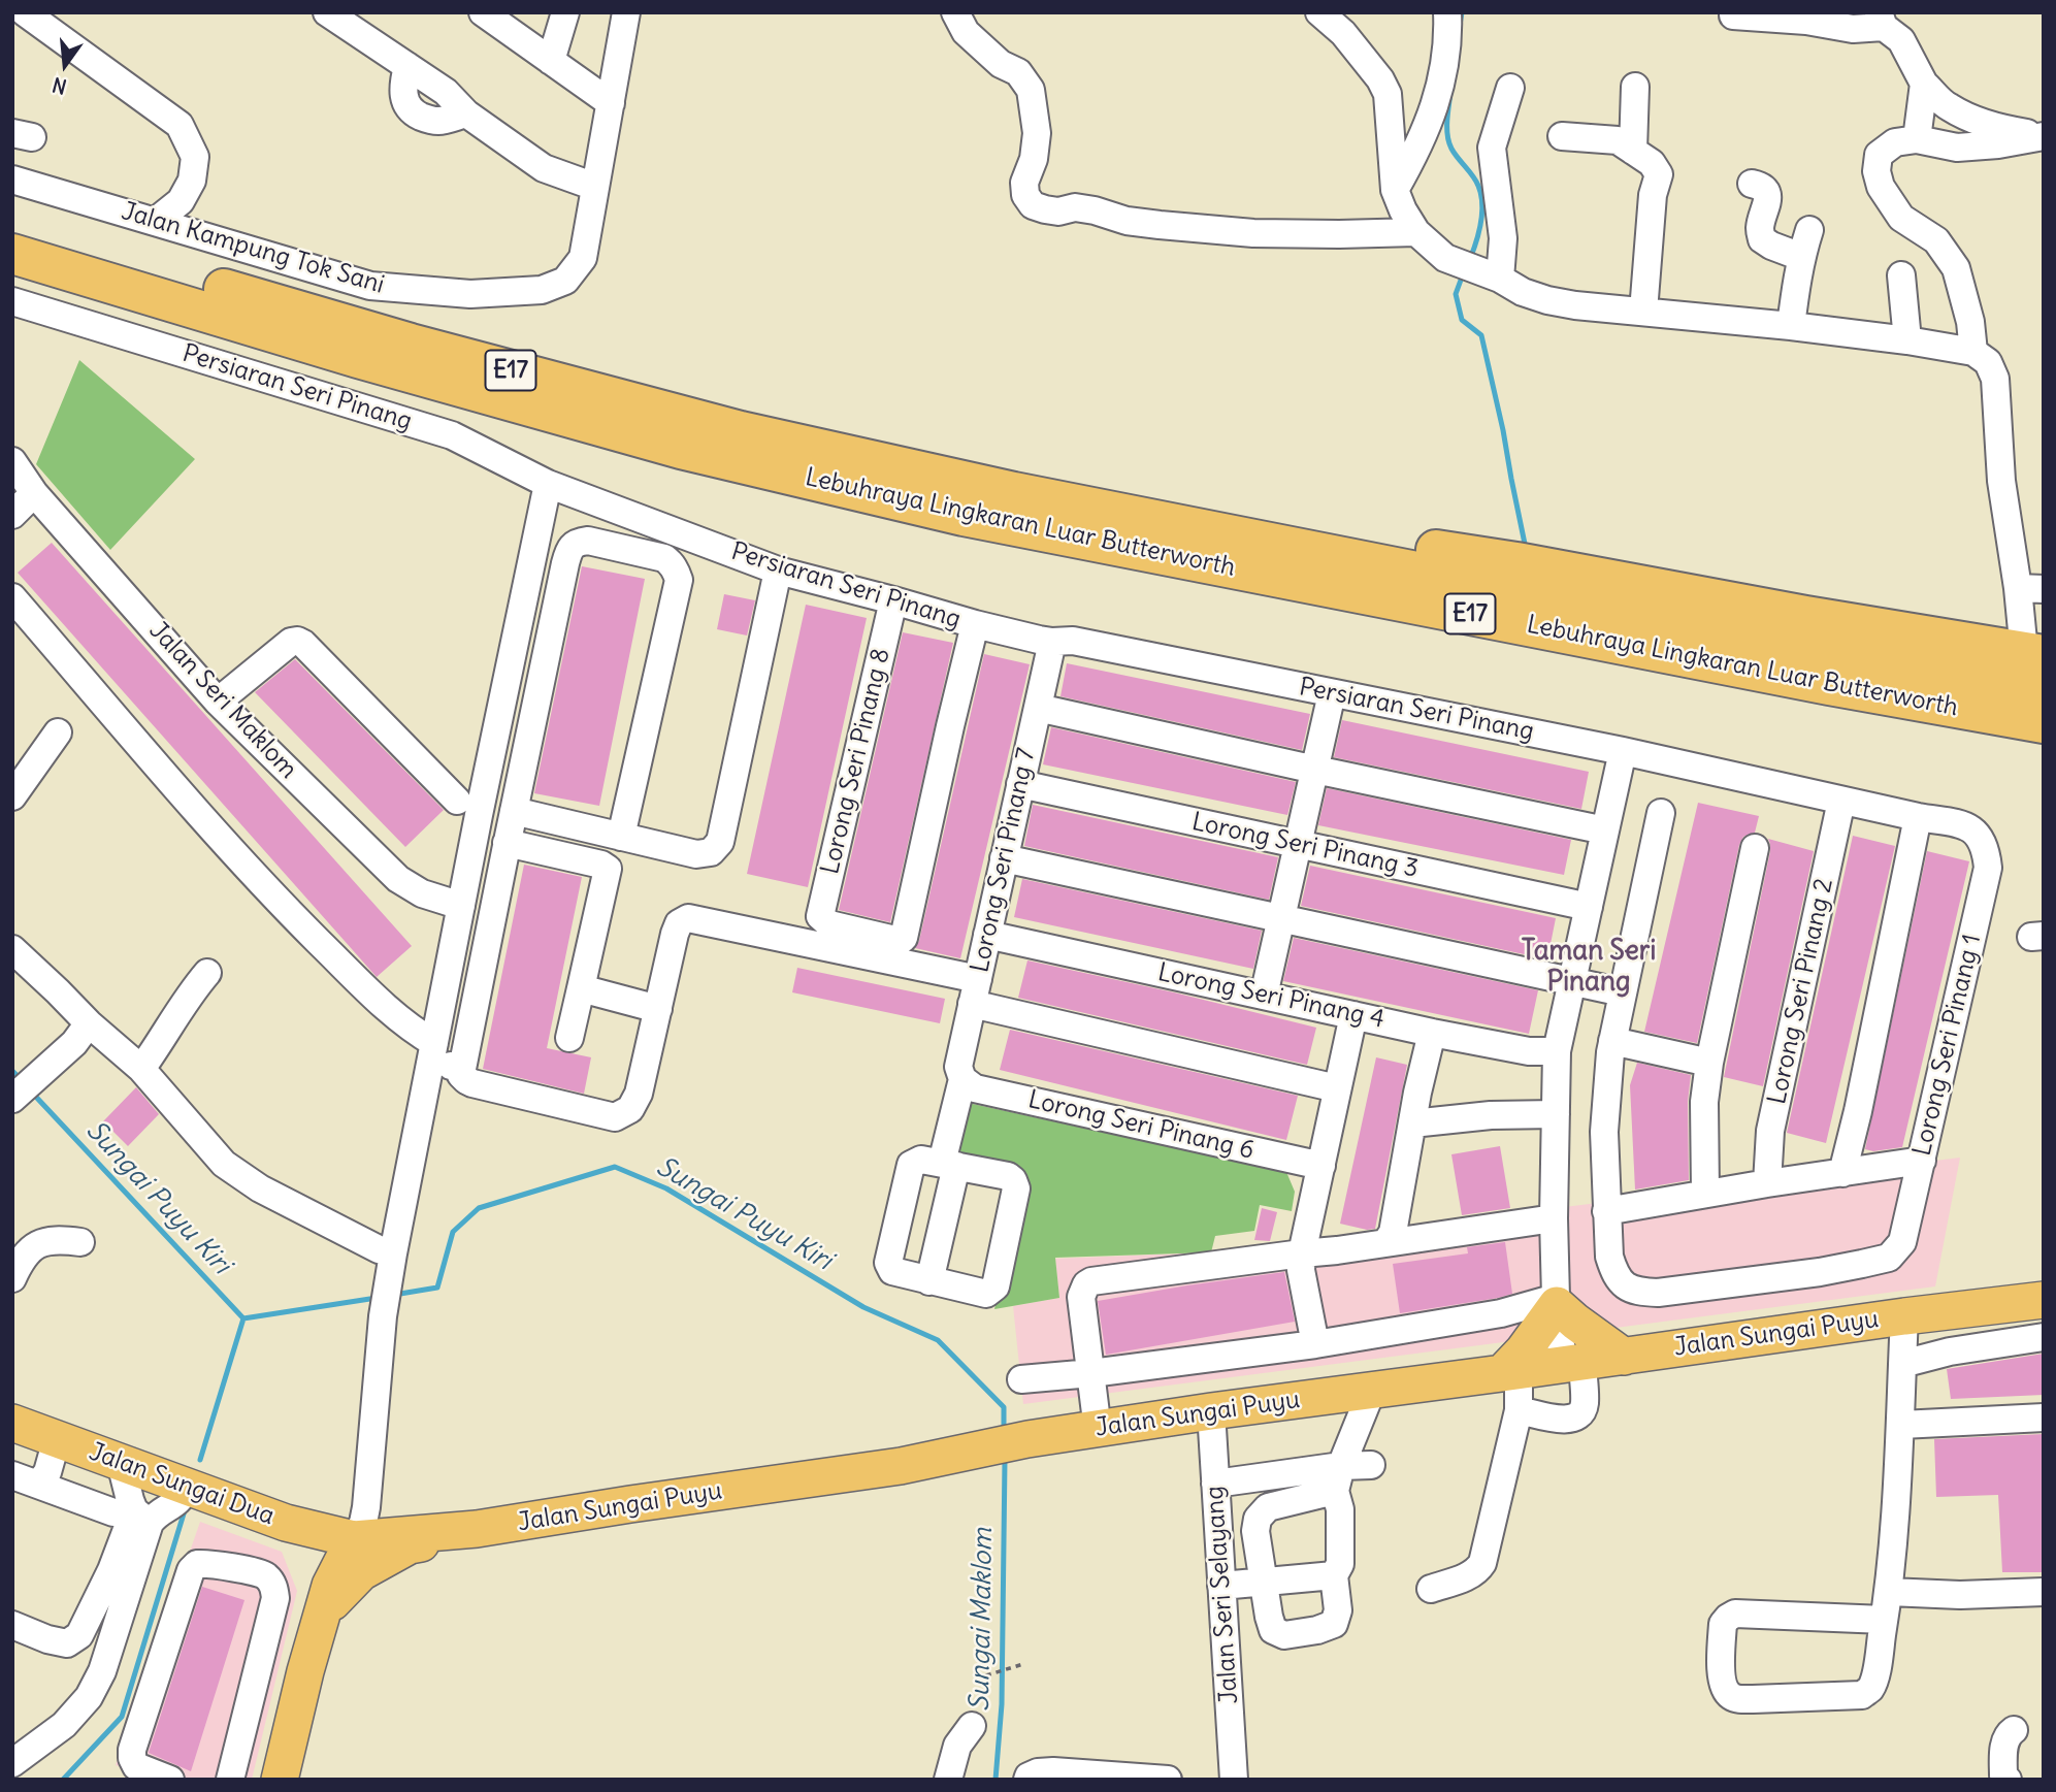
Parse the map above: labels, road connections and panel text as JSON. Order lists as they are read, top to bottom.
{
  "streets": {
    "highway": ["E17", "Lebuhraya Lingkaran Luar Butterworth"],
    "main road": ["Jalan Sungai Puyu", "Jalan Sungai Dua"],
    "street": [
      "Jalan Kampung Tok Sani",
      "Persiaran Seri Pinang",
      "Jalan Seri Maklom",
      "Lorong Seri Pinang 8",
      "Lorong Seri Pinang 3",
      "Lorong Seri Pinang 7",
      "Lorong Seri Pinang 2",
      "Lorong Seri Pinang 4",
      "Lorong Seri Pinang 1",
      "Lorong Seri Pinang 6",
      "Jalan Seri Selayang"
    ]
  },
  "crossings": [
    ["Persiaran Seri Pinang", "Lorong Seri Pinang 8"],
    ["Persiaran Seri Pinang", "Lorong Seri Pinang 7"],
    ["Persiaran Seri Pinang", "Lorong Seri Pinang 2"],
    ["Persiaran Seri Pinang", "Lorong Seri Pinang 1"],
    ["Lorong Seri Pinang 3", "Lorong Seri Pinang 7"],
    ["Lorong Seri Pinang 7", "Lorong Seri Pinang 4"],
    ["Lorong Seri Pinang 7", "Lorong Seri Pinang 6"],
    ["Jalan Sungai Puyu", "Jalan Sungai Dua"],
    ["Jalan Sungai Puyu", "Jalan Seri Selayang"]
  ],
  "districts": ["Taman Seri Pinang"],
  "water": ["Sungai Puyu Kiri", "Sungai Maklom"],
  "north": "bottom"
}
